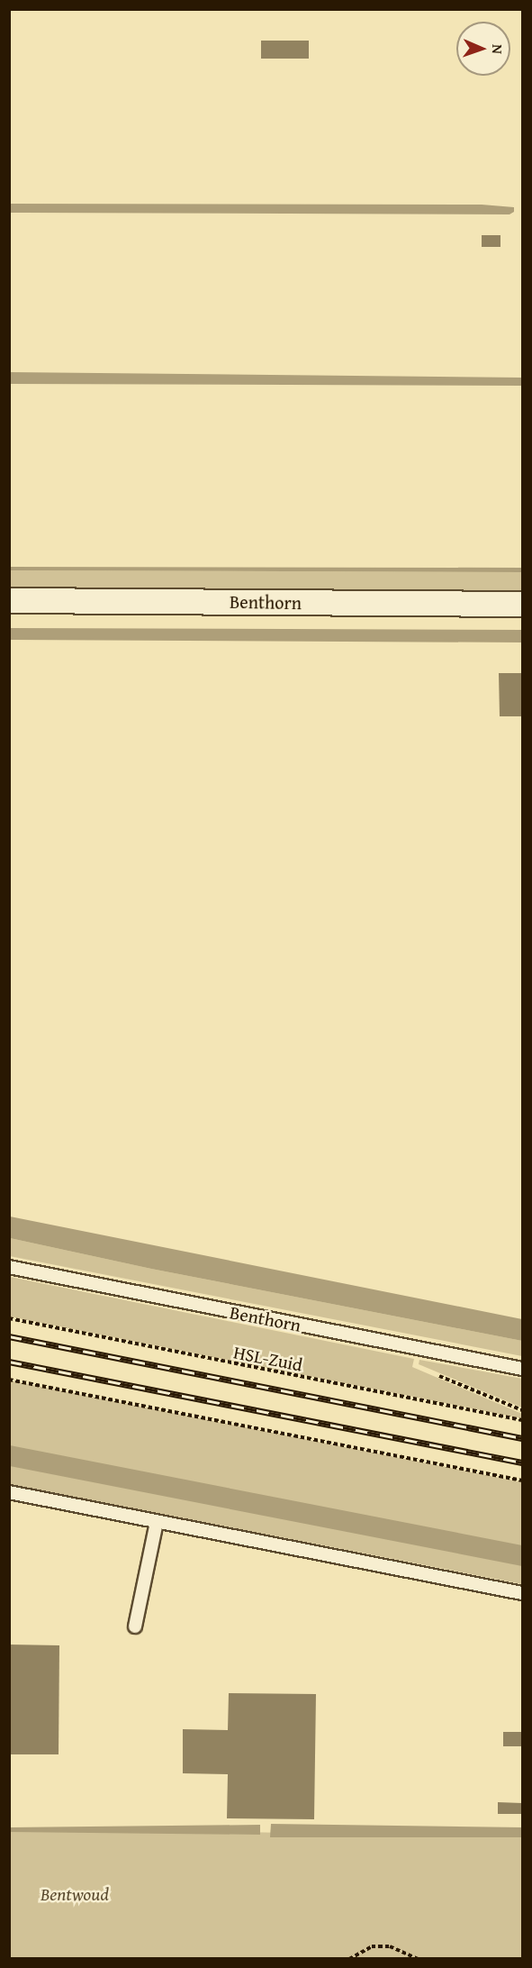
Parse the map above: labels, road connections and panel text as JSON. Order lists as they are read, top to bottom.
{
  "streets": {
    "street": ["Benthorn"],
    "path": ["HSL-Zuid"]
  },
  "parks": ["Bentwoud"],
  "north": "right"
}
